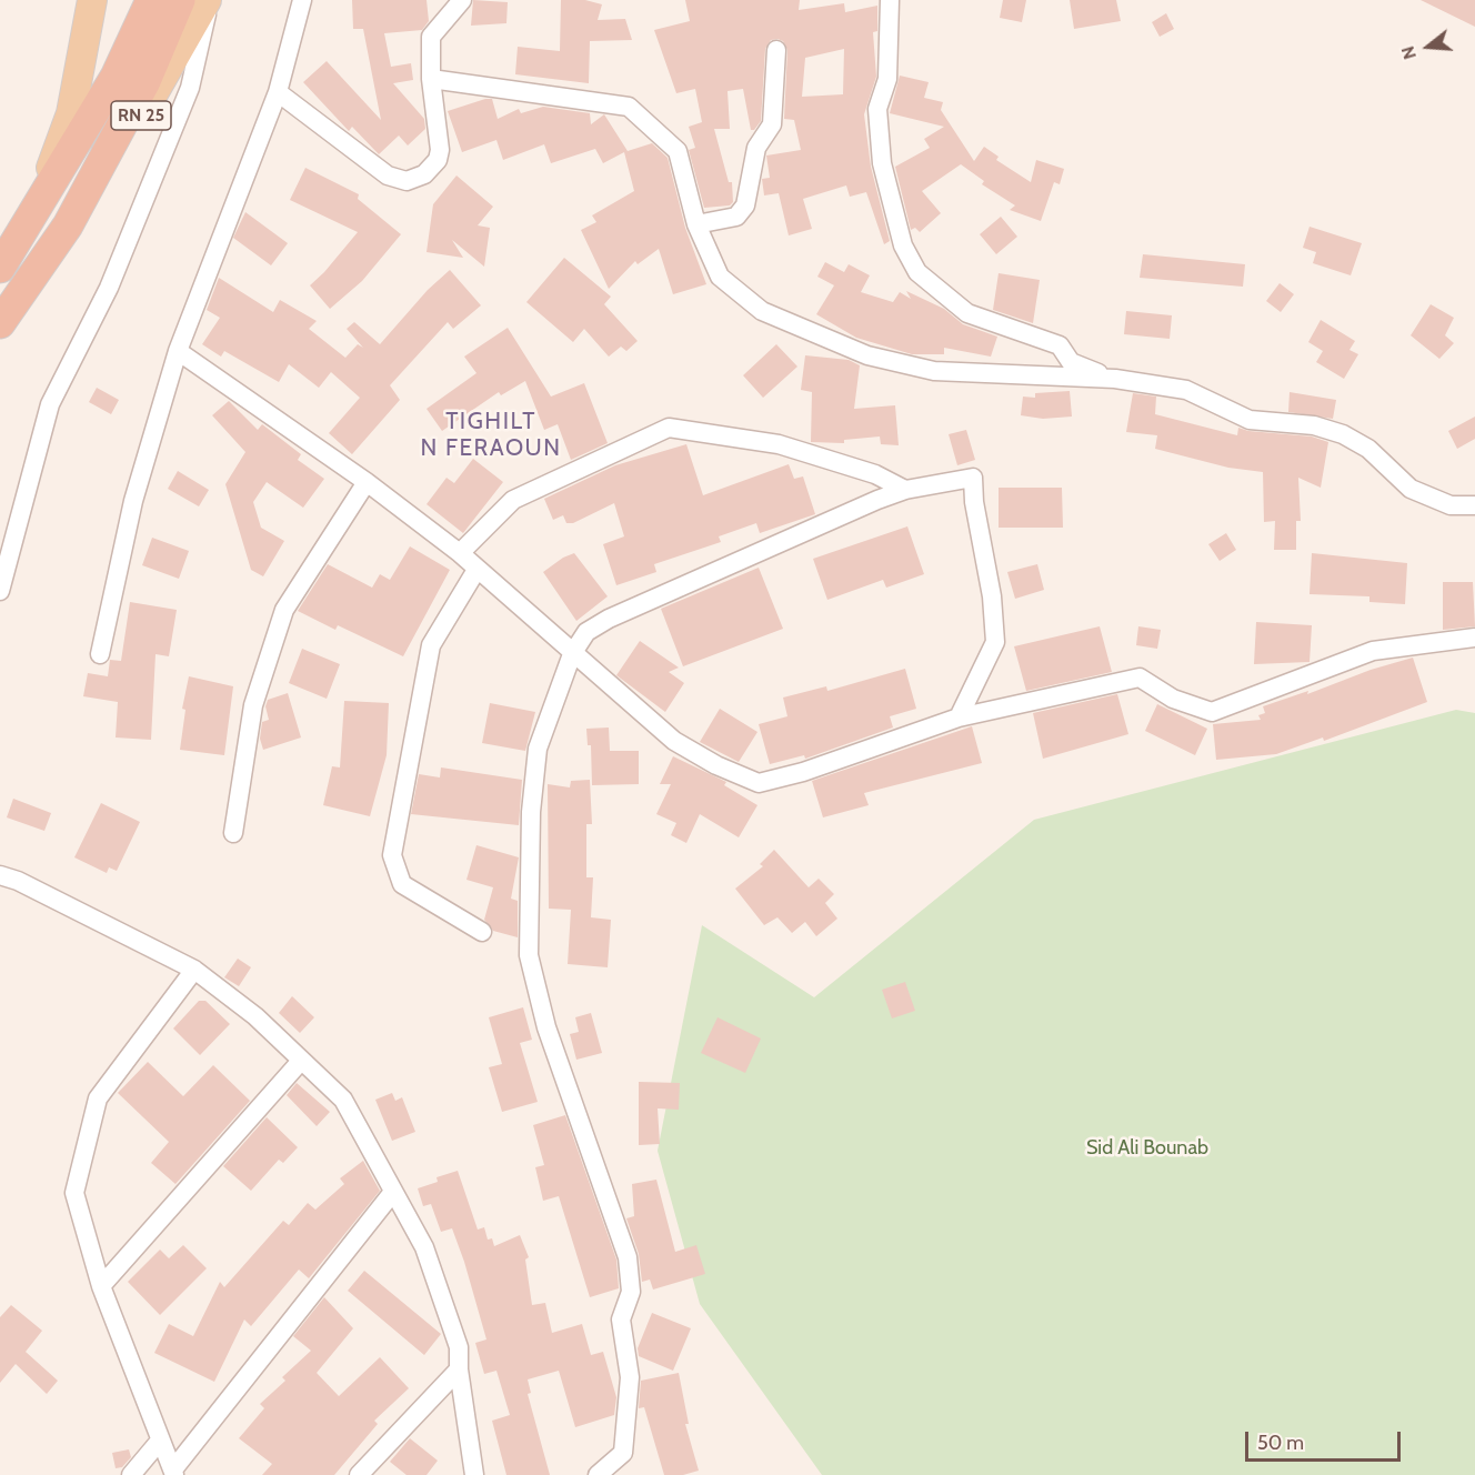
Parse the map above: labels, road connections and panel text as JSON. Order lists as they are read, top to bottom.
{
  "streets": {
    "main road": ["RN 25"]
  },
  "districts": ["TIGHILT N FERAOUN"],
  "parks": ["Sid Ali Bounab"],
  "scale_bar": "50 m",
  "north": "left"
}
